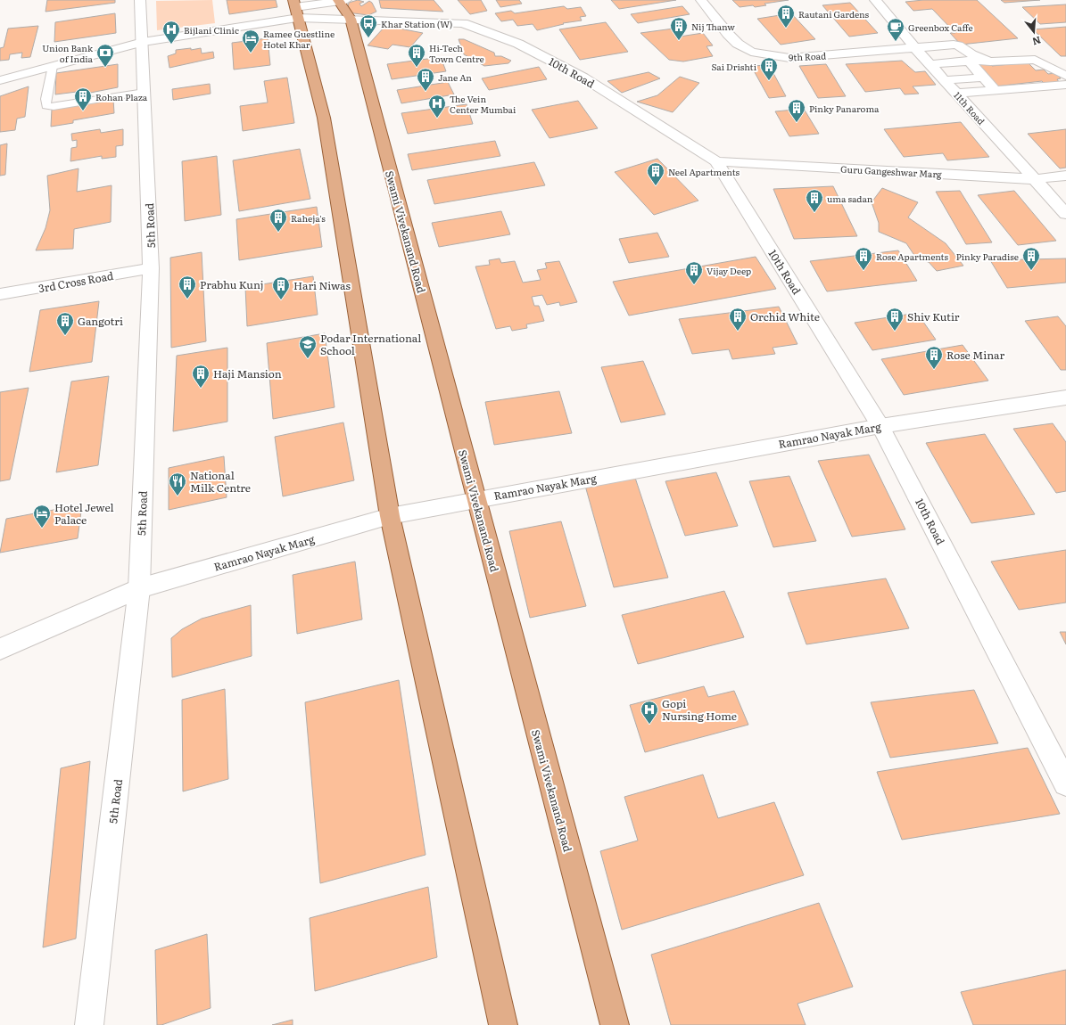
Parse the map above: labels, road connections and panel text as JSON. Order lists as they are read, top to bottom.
{
  "streets": {
    "main road": ["Swami Vivekanand Road"],
    "street": [
      "9th Road",
      "10th Road",
      "11th Road",
      "Guru Gangeshwar Marg",
      "5th Road",
      "3rd Cross Road",
      "Ramrao Nayak Marg"
    ]
  },
  "crossings": [
    ["9th Road", "11th Road"],
    ["10th Road", "Guru Gangeshwar Marg"],
    ["10th Road", "Swami Vivekanand Road"],
    ["10th Road", "Ramrao Nayak Marg"],
    ["11th Road", "Guru Gangeshwar Marg"],
    ["5th Road", "3rd Cross Road"],
    ["5th Road", "Ramrao Nayak Marg"],
    ["Swami Vivekanand Road", "Ramrao Nayak Marg"]
  ],
  "places": {
    "building": [
      "Rautani Gardens",
      "Nij Thanw",
      "Hi-Tech Town Centre",
      "Sai Drishti",
      "Jane An",
      "Rohan Plaza",
      "Pinky Panaroma",
      "Neel Apartments",
      "uma sadan",
      "Raheja's",
      "Rose Apartments",
      "Pinky Paradise",
      "Vijay Deep",
      "Prabhu Kunj",
      "Hari Niwas",
      "Orchid White",
      "Shiv Kutir",
      "Gangotri",
      "Rose Minar",
      "Haji Mansion"
    ],
    "bus stop": ["Khar Station (W)"],
    "cafe": ["Greenbox Caffe"],
    "hospital": ["Bijlani Clinic", "The Vein Center Mumbai", "Gopi Nursing Home"],
    "hotel": ["Ramee Guestline Hotel Khar", "Hotel Jewel Palace"],
    "bank": ["Union Bank of India"],
    "school or university": ["Podar International School"],
    "restaurant": ["National Milk Centre"]
  },
  "north": "bottom"
}
